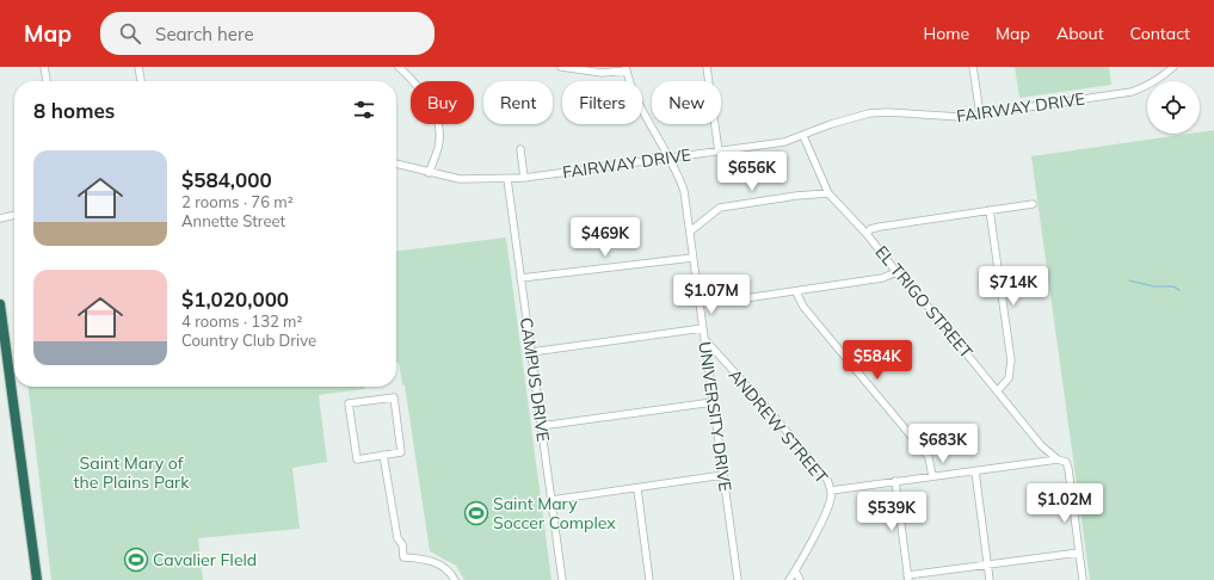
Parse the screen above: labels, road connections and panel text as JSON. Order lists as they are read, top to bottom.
{
  "streets": {
    "street": [
      "FAIRWAY DRIVE",
      "EL TRIGO STREET",
      "CAMPUS DRIVE",
      "UNIVERSITY DRIVE",
      "ANDREW STREET"
    ]
  },
  "crossings": [
    ["FAIRWAY DRIVE", "EL TRIGO STREET"],
    ["FAIRWAY DRIVE", "CAMPUS DRIVE"],
    ["FAIRWAY DRIVE", "UNIVERSITY DRIVE"],
    ["UNIVERSITY DRIVE", "ANDREW STREET"]
  ],
  "parks": ["Saint Mary of the Plains Park"],
  "places": {
    "sports": ["Saint Mary Soccer Complex", "Cavalier FIeld"]
  },
  "page": {
    "header": "Map",
    "search": "Search here",
    "nav": [
      "Home",
      "Map",
      "About",
      "Contact"
    ],
    "chip": [
      "Buy",
      "Rent",
      "Filters",
      "New"
    ],
    "heading": "8 homes",
    "list": [
      {
        "name": "$584,000",
        "note": "2 rooms · 76 m² · Annette Street"
      },
      {
        "name": "$1,020,000",
        "note": "4 rooms · 132 m² · Country Club Drive"
      }
    ],
    "price": [
      "$656K",
      "$469K",
      "$714K",
      "$1.07M",
      "$584K",
      "$683K",
      "$1.02M",
      "$539K"
    ]
  }
}
